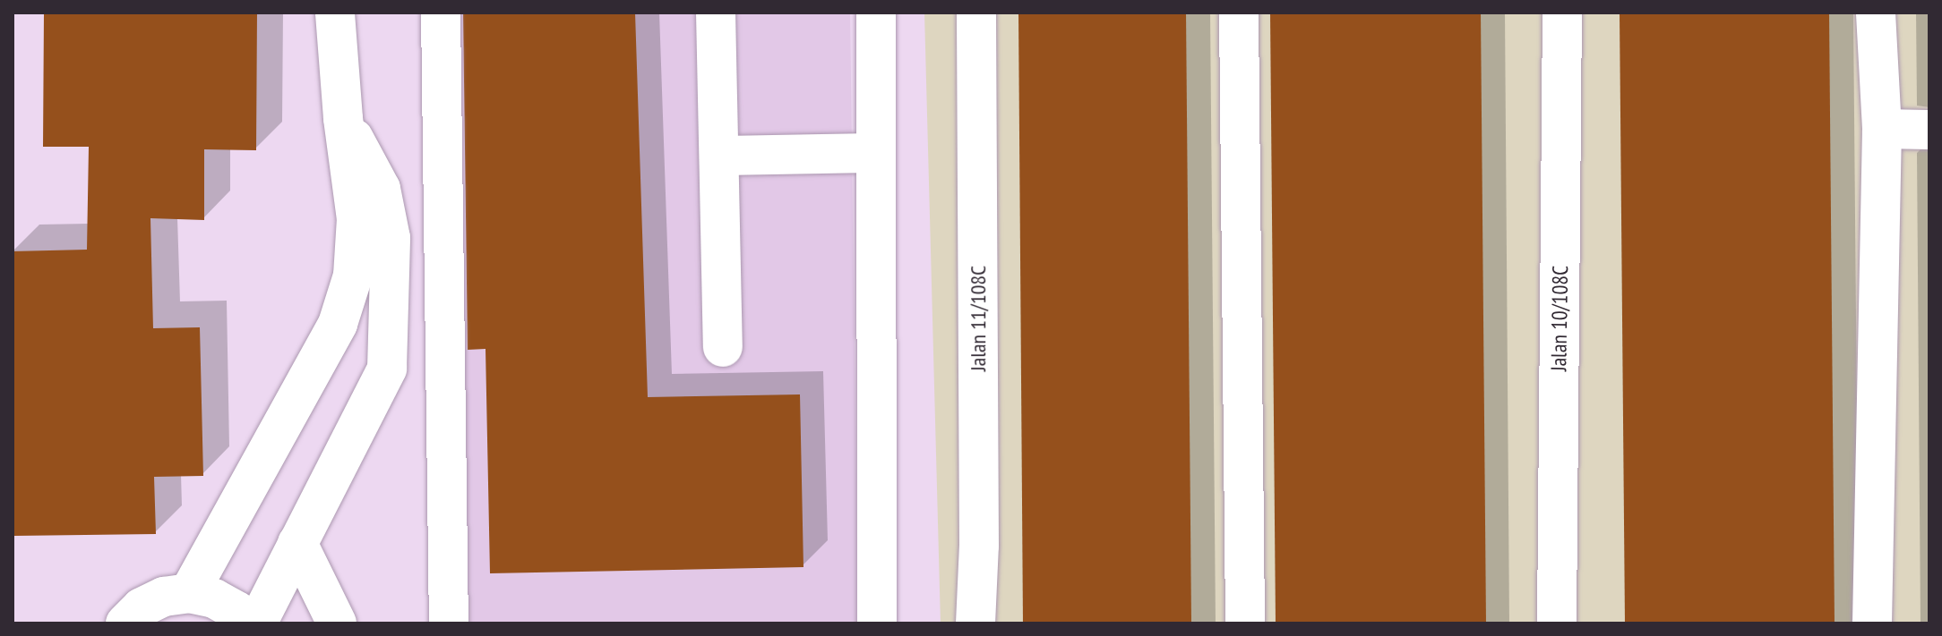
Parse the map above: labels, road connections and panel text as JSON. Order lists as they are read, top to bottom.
{
  "streets": {
    "street": ["Jalan 11/108C", "Jalan 10/108C"]
  }
}
